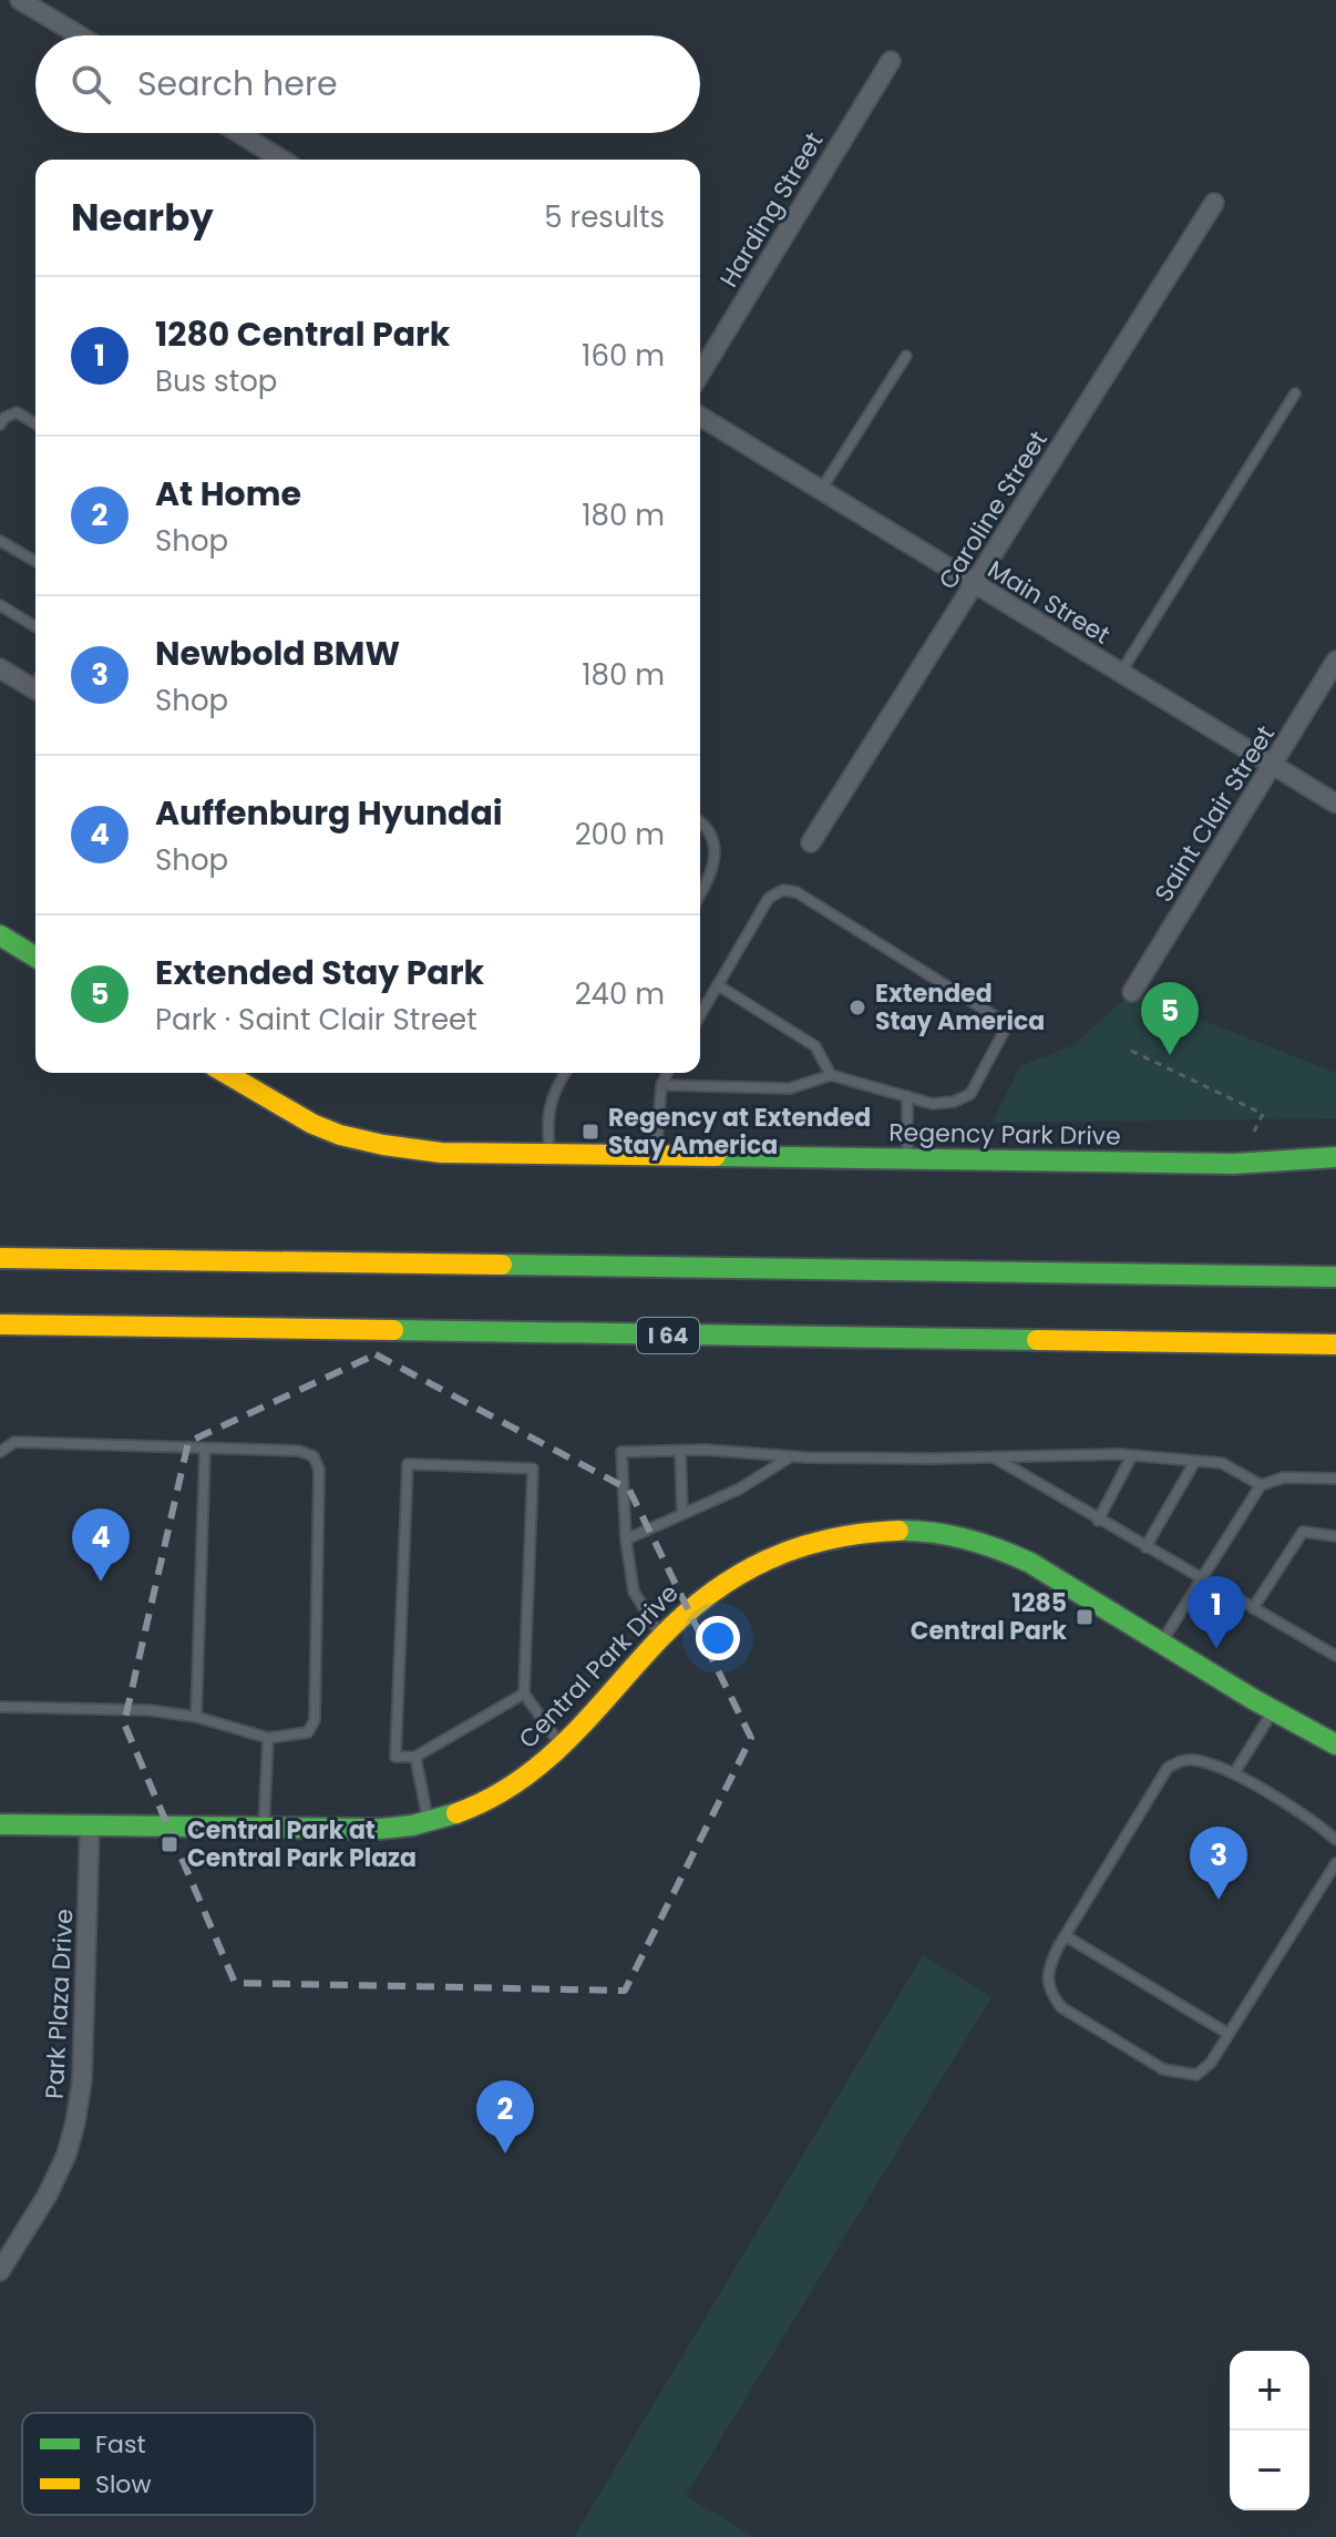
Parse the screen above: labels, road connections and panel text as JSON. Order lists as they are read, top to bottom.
{
  "streets": {
    "main road": ["Regency Park Drive", "I 64", "Central Park Drive"],
    "street": [
      "Harding Street",
      "Caroline Street",
      "Main Street",
      "Saint Clair Street",
      "Park Plaza Drive"
    ]
  },
  "crossings": [
    ["Caroline Street", "Main Street"],
    ["Main Street", "Saint Clair Street"],
    ["Central Park Drive", "Park Plaza Drive"]
  ],
  "places": {
    "other": ["Extended Stay America"],
    "transit": ["Regency at Extended Stay America", "1285 Central Park", "Central Park at Central Park Plaza"]
  },
  "legend": ["Fast", "Slow"],
  "page": {
    "search": "Search here",
    "heading": ["Nearby", "5 results"],
    "list": [
      {
        "mark": "1",
        "name": "1280 Central Park",
        "note": "Bus stop",
        "value": "160 m"
      },
      {
        "mark": "2",
        "name": "At Home",
        "note": "Shop",
        "value": "180 m"
      },
      {
        "mark": "3",
        "name": "Newbold BMW",
        "note": "Shop",
        "value": "180 m"
      },
      {
        "mark": "4",
        "name": "Auffenburg Hyundai",
        "note": "Shop",
        "value": "200 m"
      },
      {
        "mark": "5",
        "name": "Extended Stay Park",
        "note": "Park · Saint Clair Street",
        "value": "240 m"
      }
    ],
    "pins": [
      "5",
      "4",
      "1",
      "3",
      "2"
    ],
    "map_buttons": ["+", "−"]
  }
}
